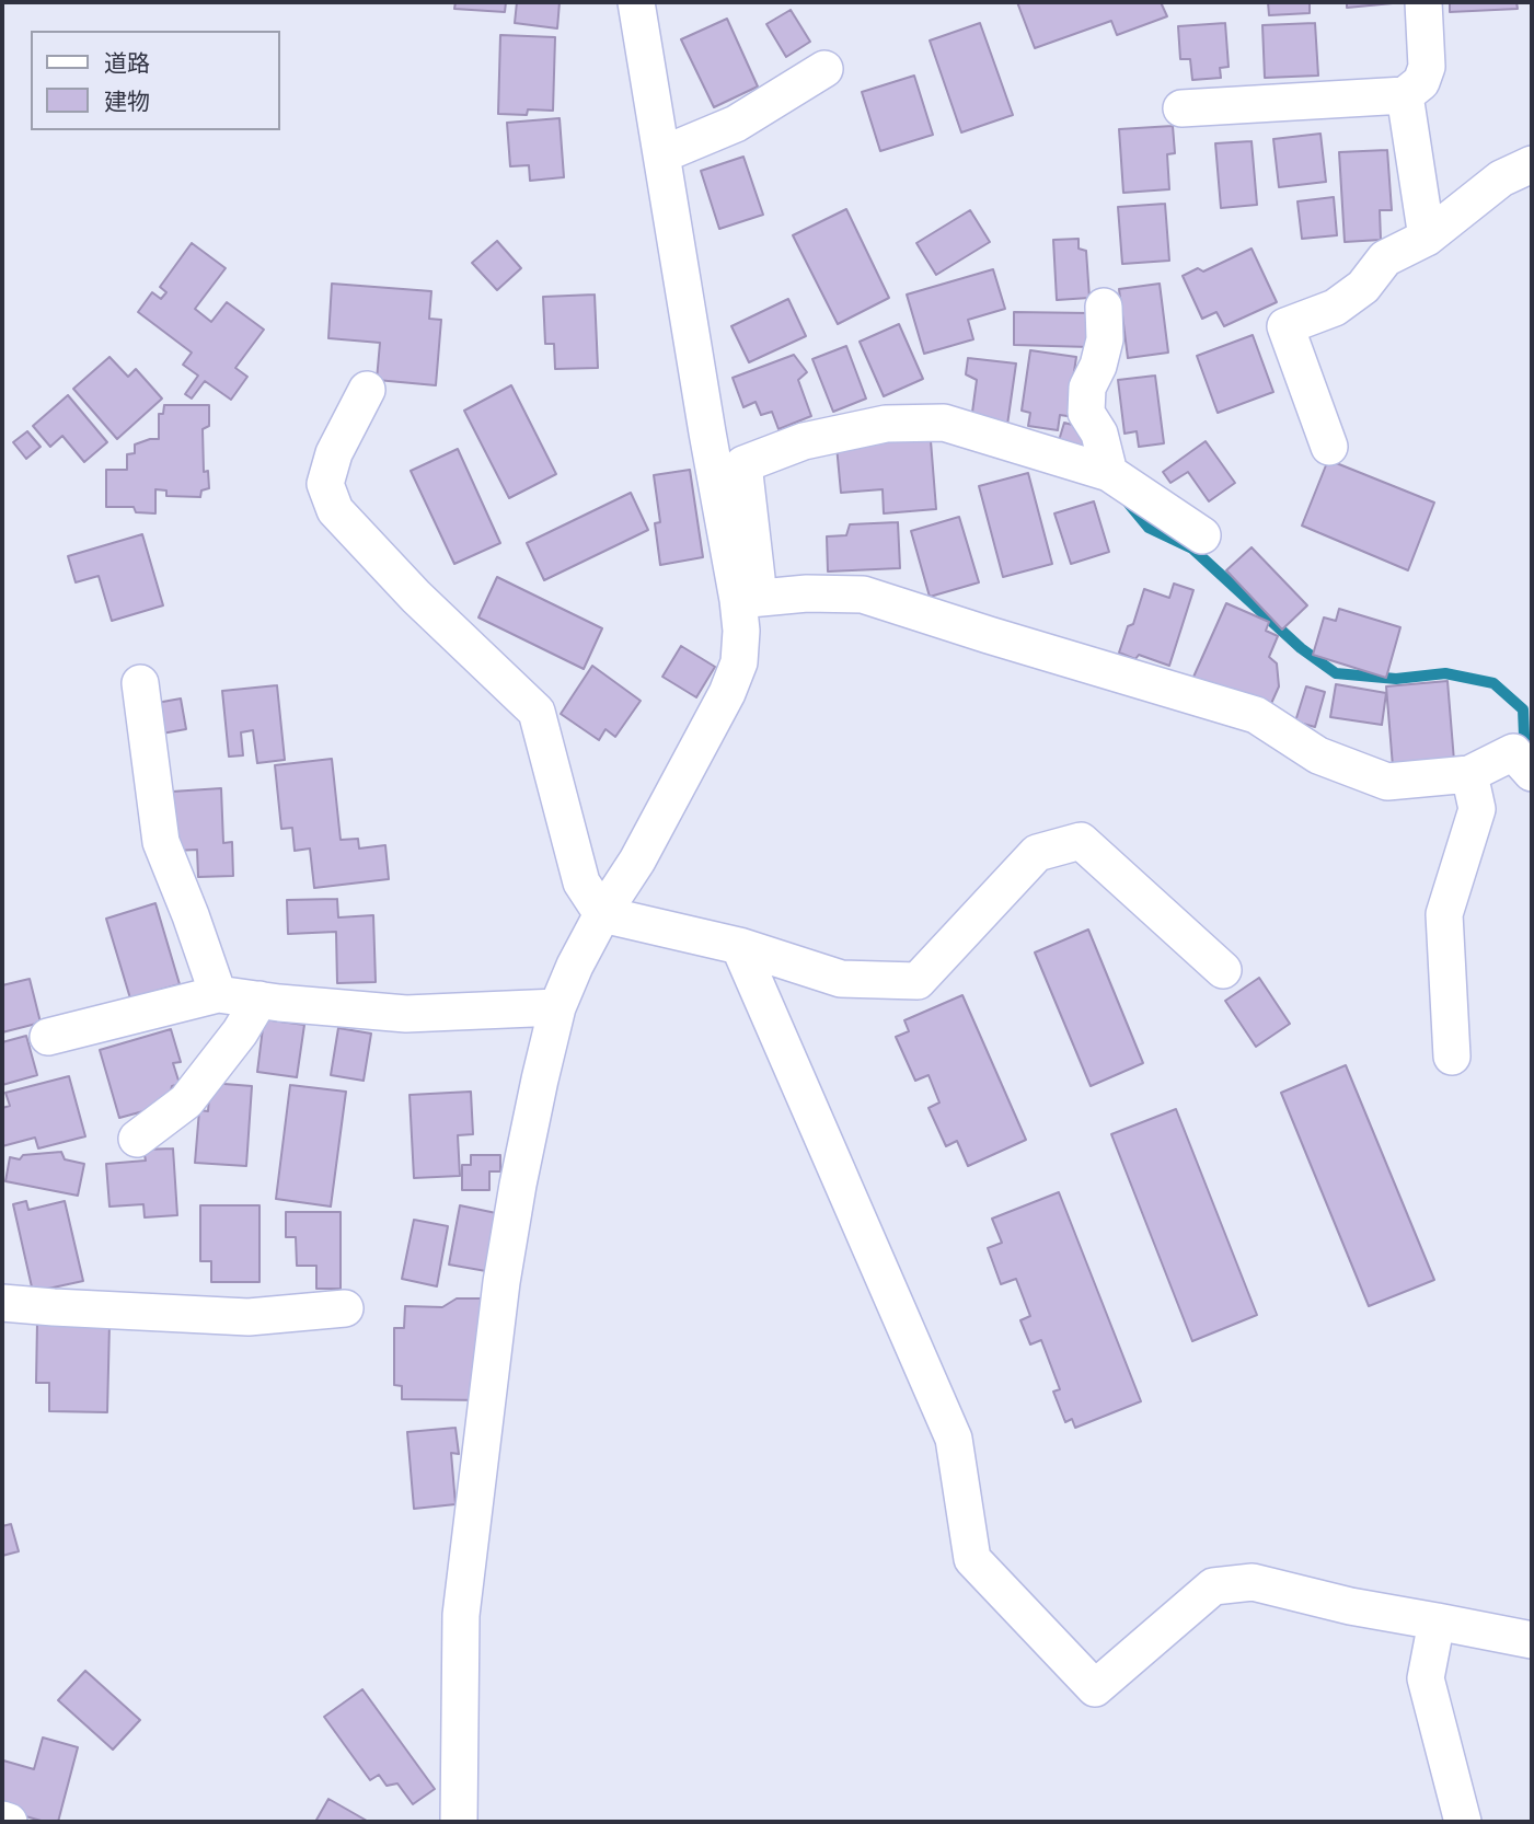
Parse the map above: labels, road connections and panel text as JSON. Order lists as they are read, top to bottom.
{
  "legend": ["道路", "建物"]
}
